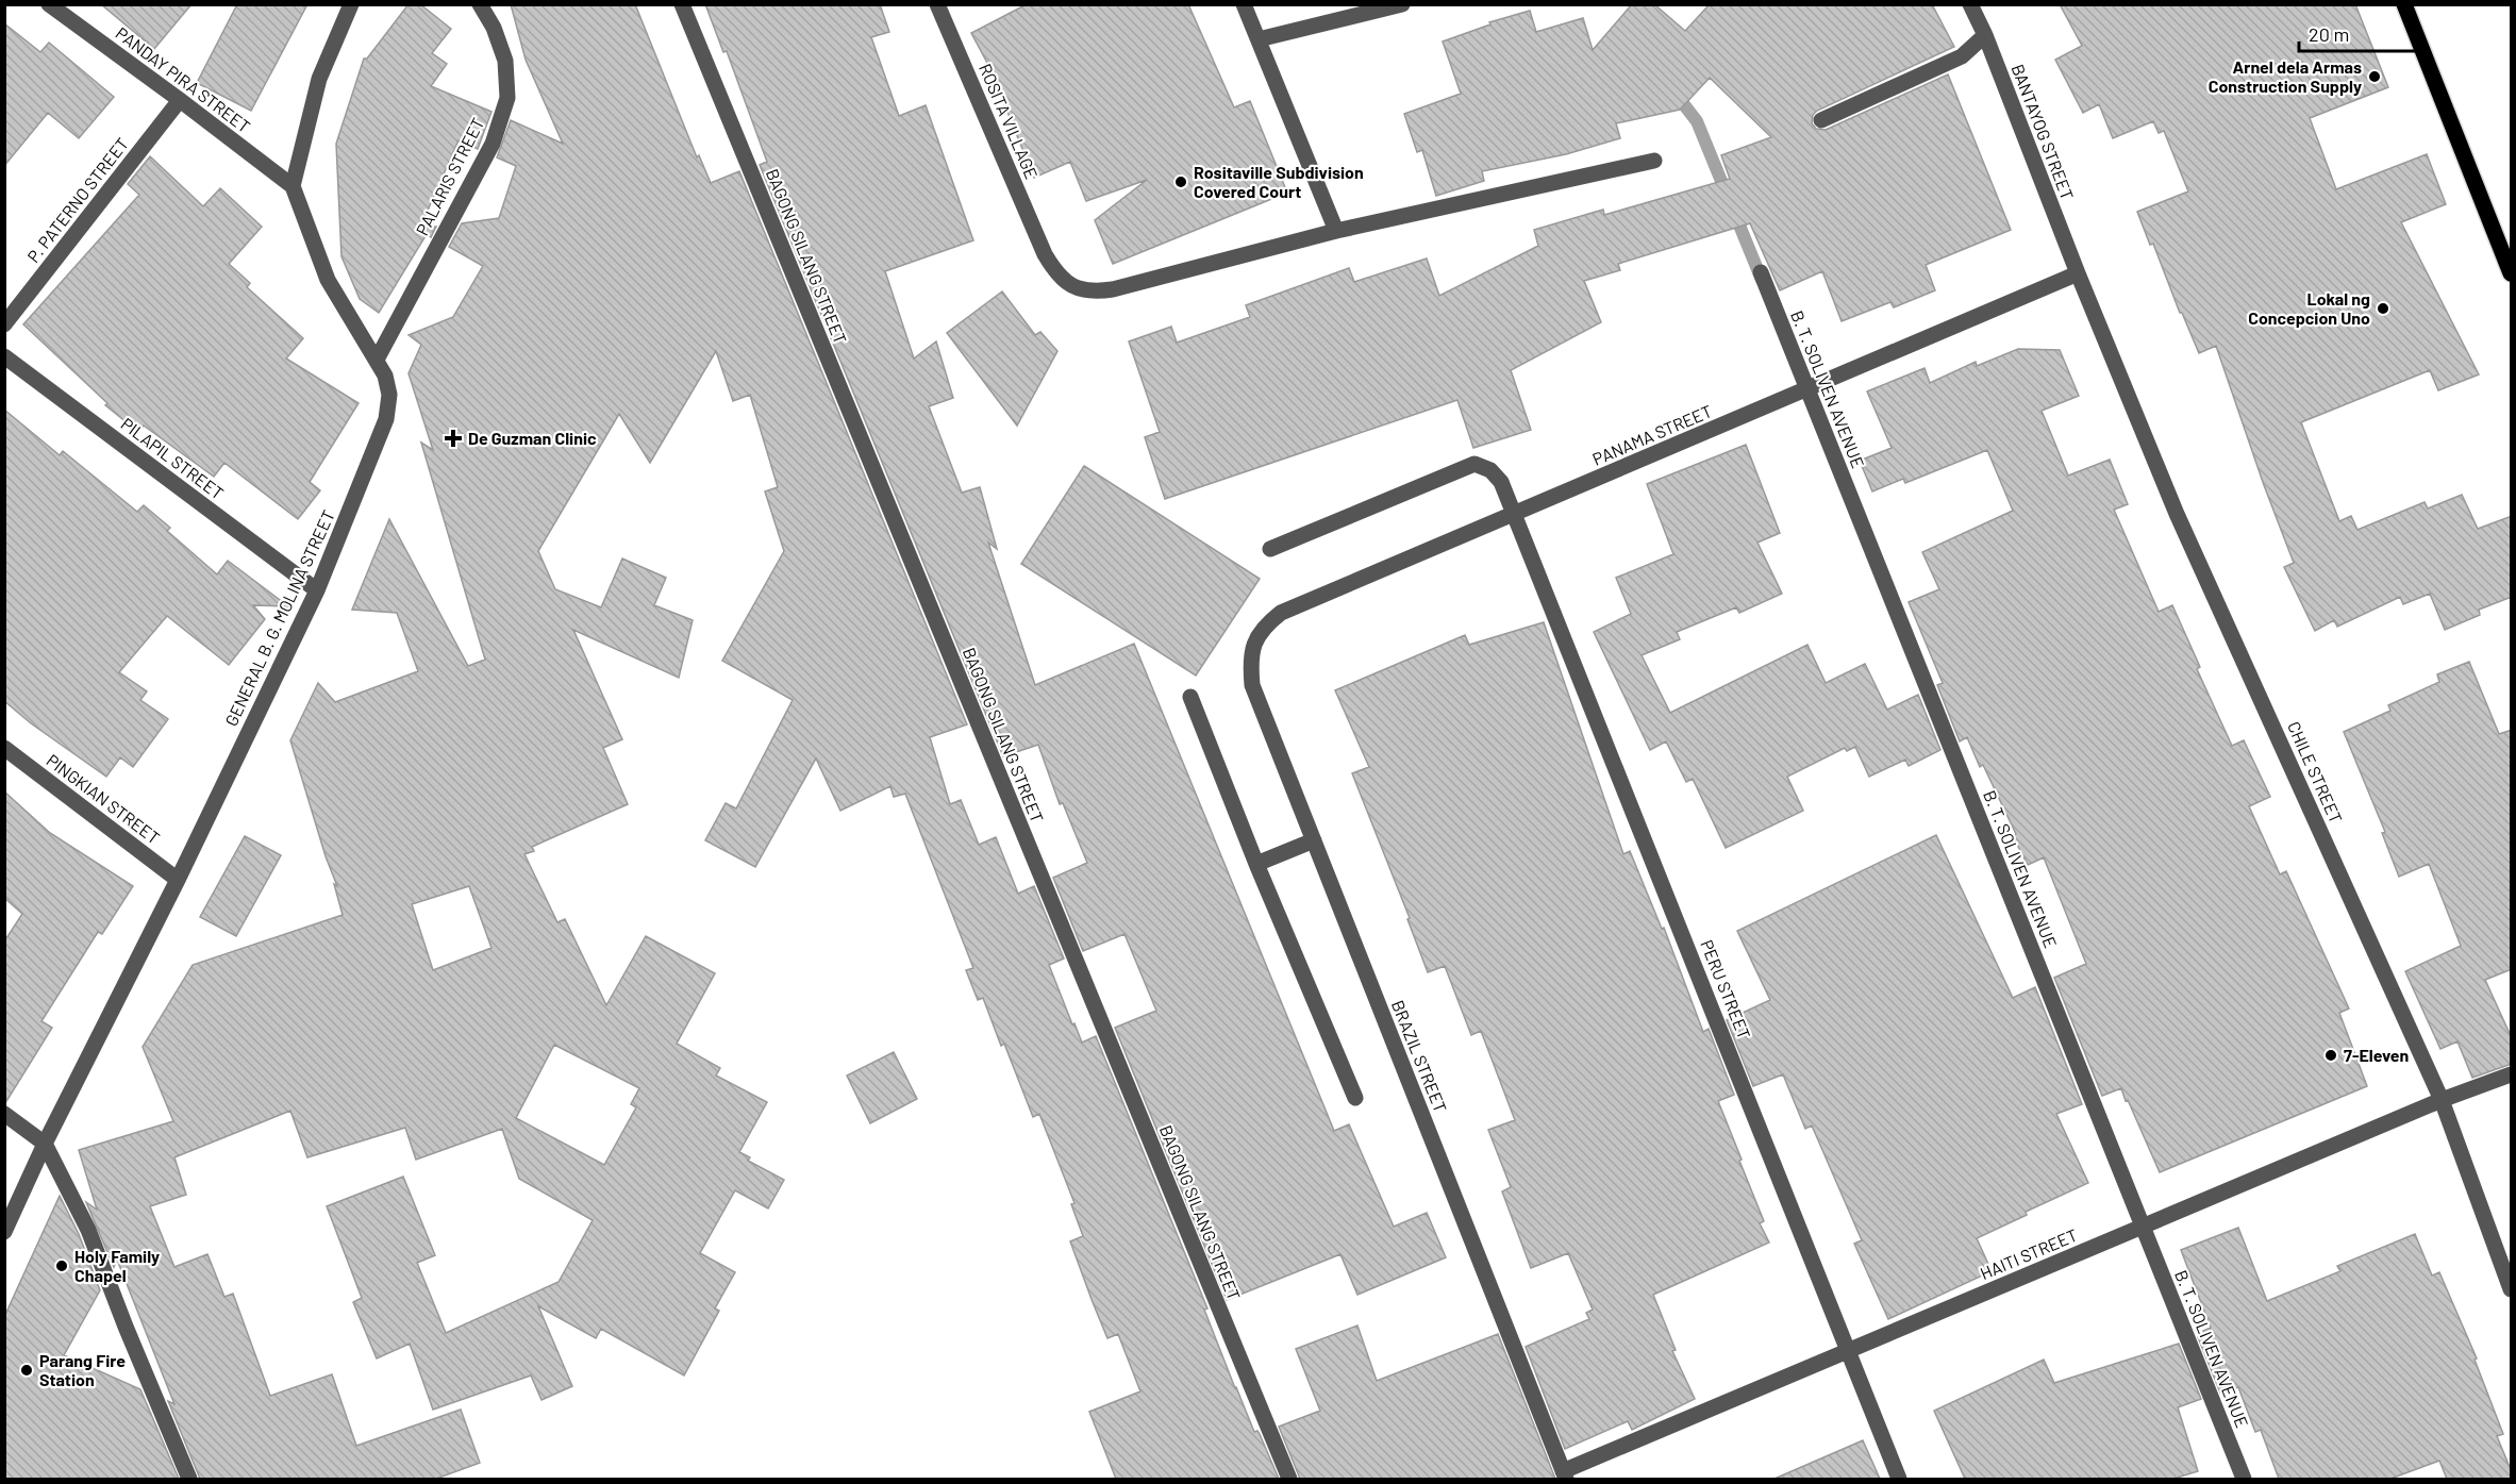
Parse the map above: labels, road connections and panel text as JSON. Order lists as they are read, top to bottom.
{
  "streets": {
    "street": [
      "PANDAY PIRA STREET",
      "ROSITA VILLAGE",
      "BANTAYOG STREET",
      "PALARIS STREET",
      "P. PATERNO STREET",
      "BAGONG SILANG STREET",
      "B. T. SOLIVEN AVENUE",
      "PANAMA STREET",
      "PILAPIL STREET",
      "GENERAL B. G. MOLINA STREET",
      "CHILE STREET",
      "PINGKIAN STREET",
      "PERU STREET",
      "BRAZIL STREET",
      "HAITI STREET"
    ]
  },
  "crossings": [
    ["PANDAY PIRA STREET", "P. PATERNO STREET"],
    ["PANDAY PIRA STREET", "GENERAL B. G. MOLINA STREET"],
    ["BANTAYOG STREET", "PANAMA STREET"],
    ["BANTAYOG STREET", "CHILE STREET"],
    ["PALARIS STREET", "GENERAL B. G. MOLINA STREET"],
    ["B. T. SOLIVEN AVENUE", "PANAMA STREET"],
    ["B. T. SOLIVEN AVENUE", "HAITI STREET"],
    ["PANAMA STREET", "CHILE STREET"],
    ["PANAMA STREET", "PERU STREET"],
    ["PANAMA STREET", "BRAZIL STREET"],
    ["PILAPIL STREET", "GENERAL B. G. MOLINA STREET"],
    ["GENERAL B. G. MOLINA STREET", "PINGKIAN STREET"],
    ["CHILE STREET", "HAITI STREET"],
    ["PERU STREET", "HAITI STREET"],
    ["BRAZIL STREET", "HAITI STREET"]
  ],
  "places": {
    "other": [
      "Arnel dela Armas Construction Supply",
      "Rositaville Subdivision Covered Court",
      "Lokal ng Concepcion Uno",
      "7-Eleven",
      "Holy Family Chapel",
      "Parang Fire Station"
    ],
    "health": ["De Guzman Clinic"]
  },
  "scale_bar": "20 m"
}
